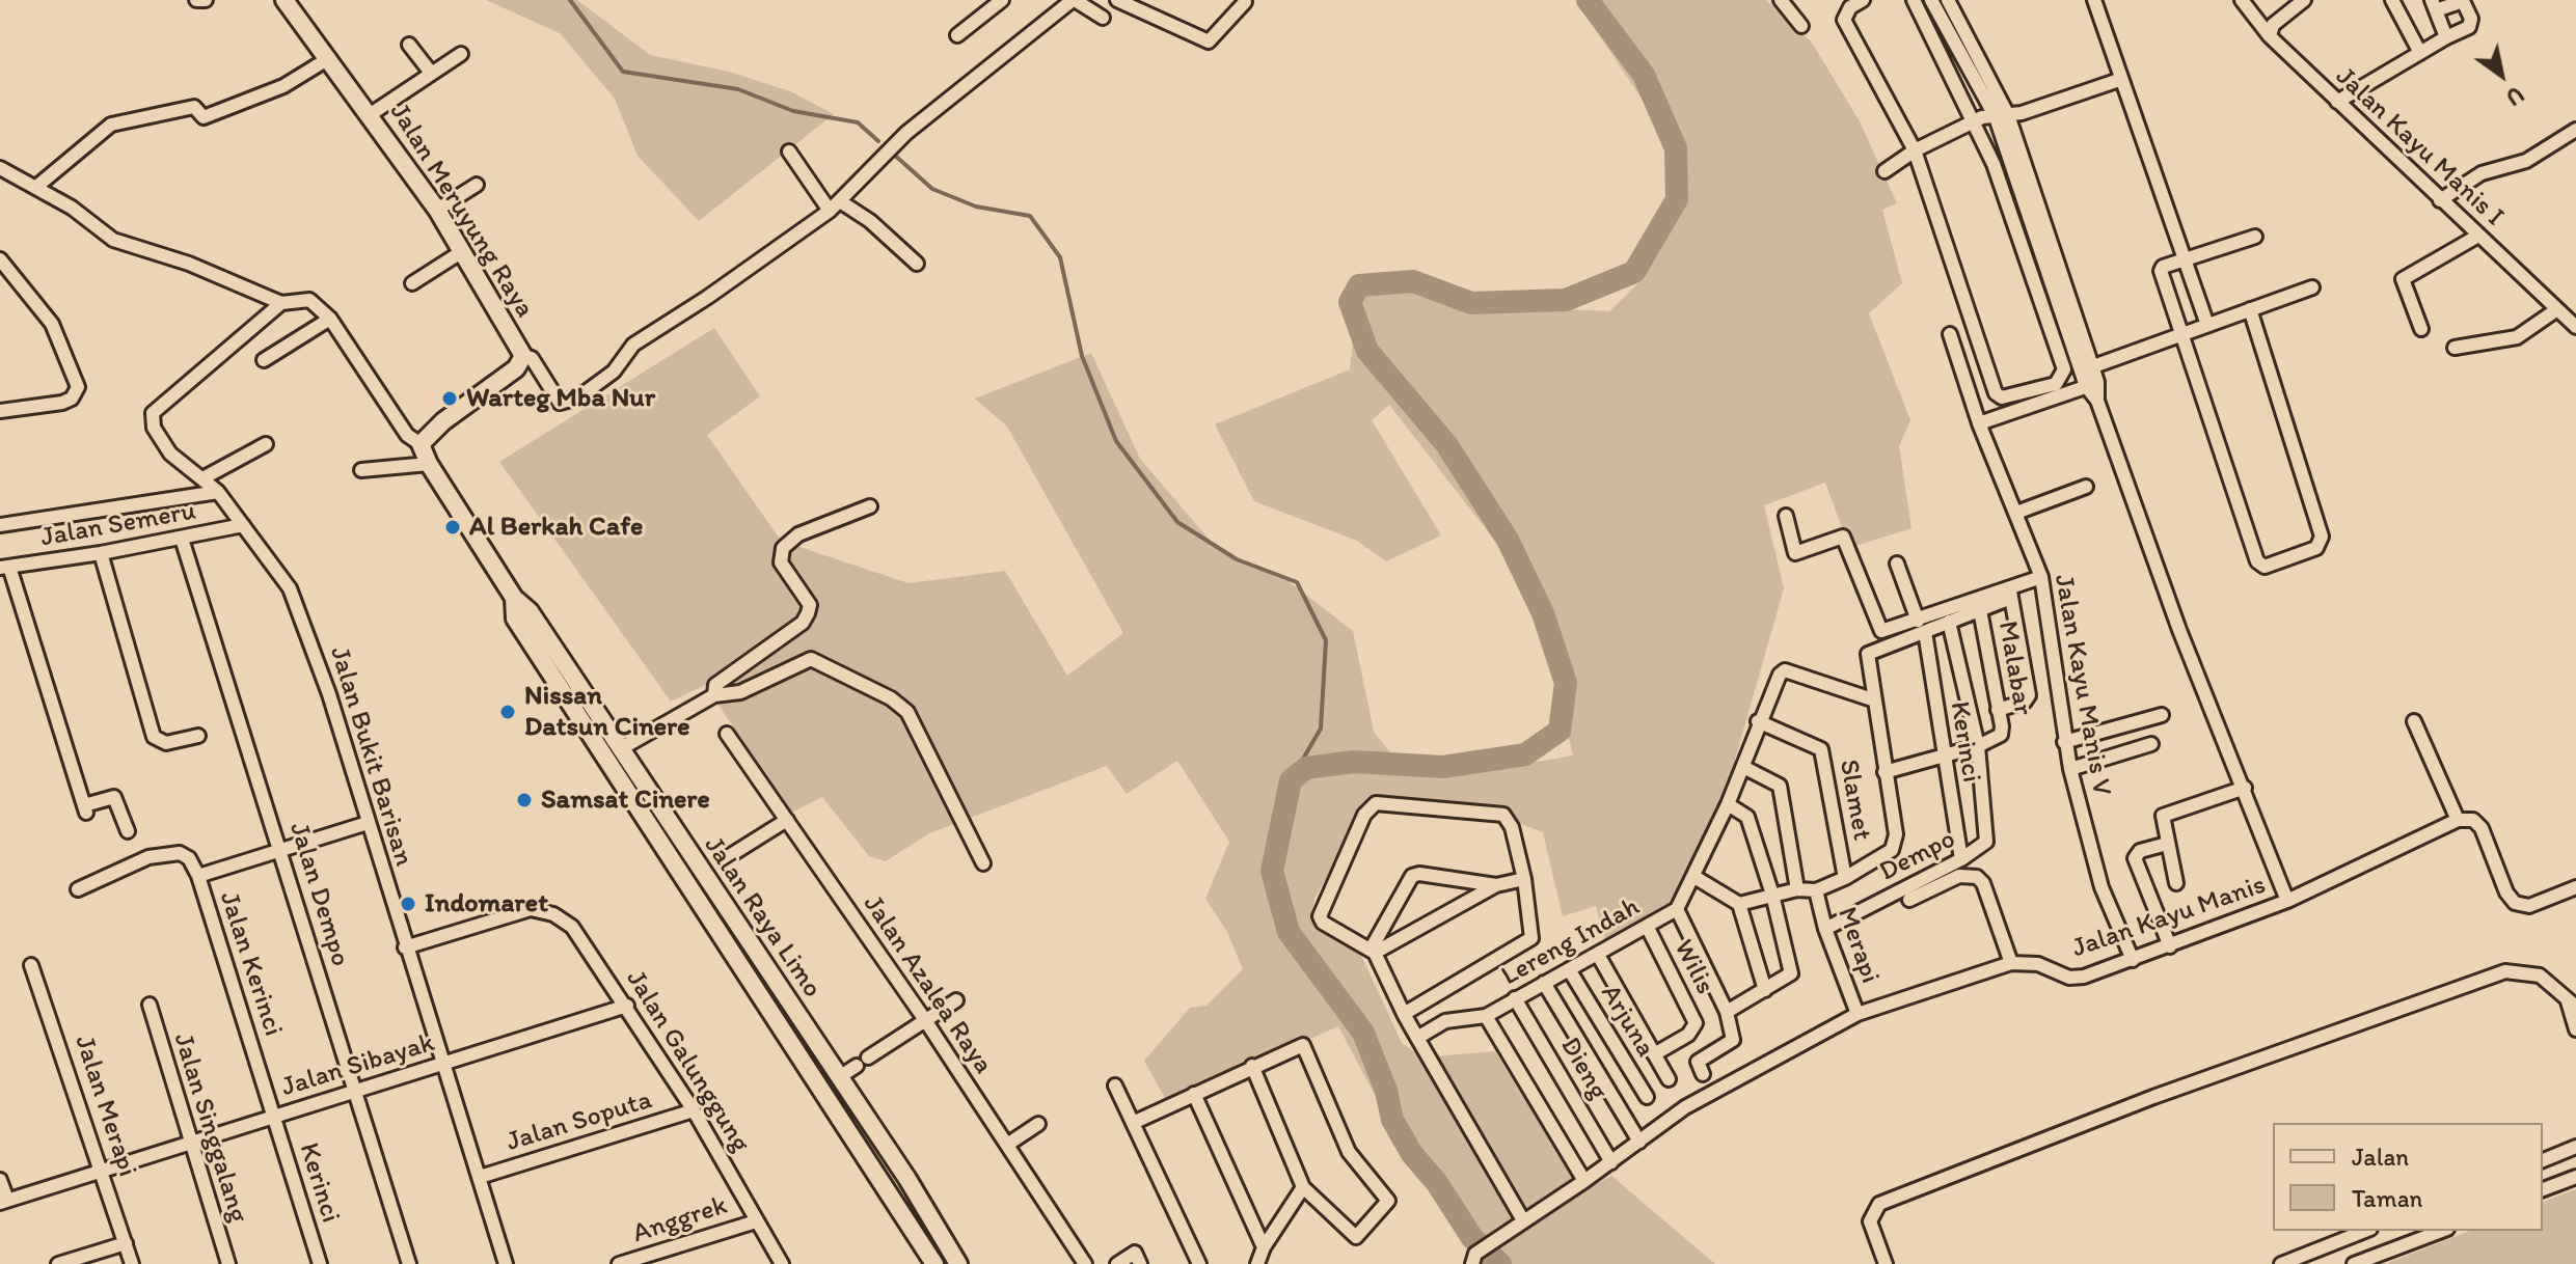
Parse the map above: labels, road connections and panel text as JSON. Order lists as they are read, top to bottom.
{
  "streets": {
    "main road": ["Jalan Meruyung Raya", "Jalan Raya Limo"],
    "street": [
      "Jalan Kayu Manis I",
      "Jalan Semeru",
      "Malabar",
      "Jalan Kayu Manis V",
      "Kerinci",
      "Jalan Bukit Barisan",
      "Slamet",
      "Dempo",
      "Jalan Dempo",
      "Jalan Kayu Manis",
      "Lereng Indah",
      "Merapi",
      "Jalan Kerinci",
      "Wilis",
      "Jalan Azalea Raya",
      "Arjuna",
      "Jalan Galunggung",
      "Jalan Sibayak",
      "Dieng",
      "Jalan Merapi",
      "Jalan Soputa",
      "Jalan Singgalang",
      "Anggrek"
    ]
  },
  "crossings": [
    ["Jalan Semeru", "Jalan Bukit Barisan"],
    ["Jalan Semeru", "Jalan Dempo"],
    ["Malabar", "Dempo"],
    ["Jalan Kayu Manis V", "Jalan Kayu Manis"],
    ["Kerinci", "Dempo"],
    ["Kerinci", "Jalan Kerinci"],
    ["Kerinci", "Jalan Sibayak"],
    ["Jalan Bukit Barisan", "Jalan Galunggung"],
    ["Jalan Bukit Barisan", "Jalan Sibayak"],
    ["Jalan Bukit Barisan", "Jalan Soputa"],
    ["Slamet", "Lereng Indah"],
    ["Dempo", "Merapi"],
    ["Jalan Dempo", "Jalan Sibayak"],
    ["Jalan Kayu Manis", "Merapi"],
    ["Jalan Kayu Manis", "Dieng"],
    ["Lereng Indah", "Wilis"],
    ["Lereng Indah", "Arjuna"],
    ["Lereng Indah", "Dieng"],
    ["Jalan Kerinci", "Jalan Sibayak"],
    ["Jalan Galunggung", "Jalan Sibayak"],
    ["Jalan Galunggung", "Jalan Soputa"],
    ["Jalan Galunggung", "Anggrek"],
    ["Jalan Sibayak", "Jalan Merapi"],
    ["Jalan Sibayak", "Jalan Singgalang"]
  ],
  "places": [
    "Warteg Mba Nur",
    "Al Berkah Cafe",
    "Nissan Datsun Cinere",
    "Samsat Cinere",
    "Indomaret"
  ],
  "legend": ["Jalan", "Taman"],
  "north": "bottom right"
}
